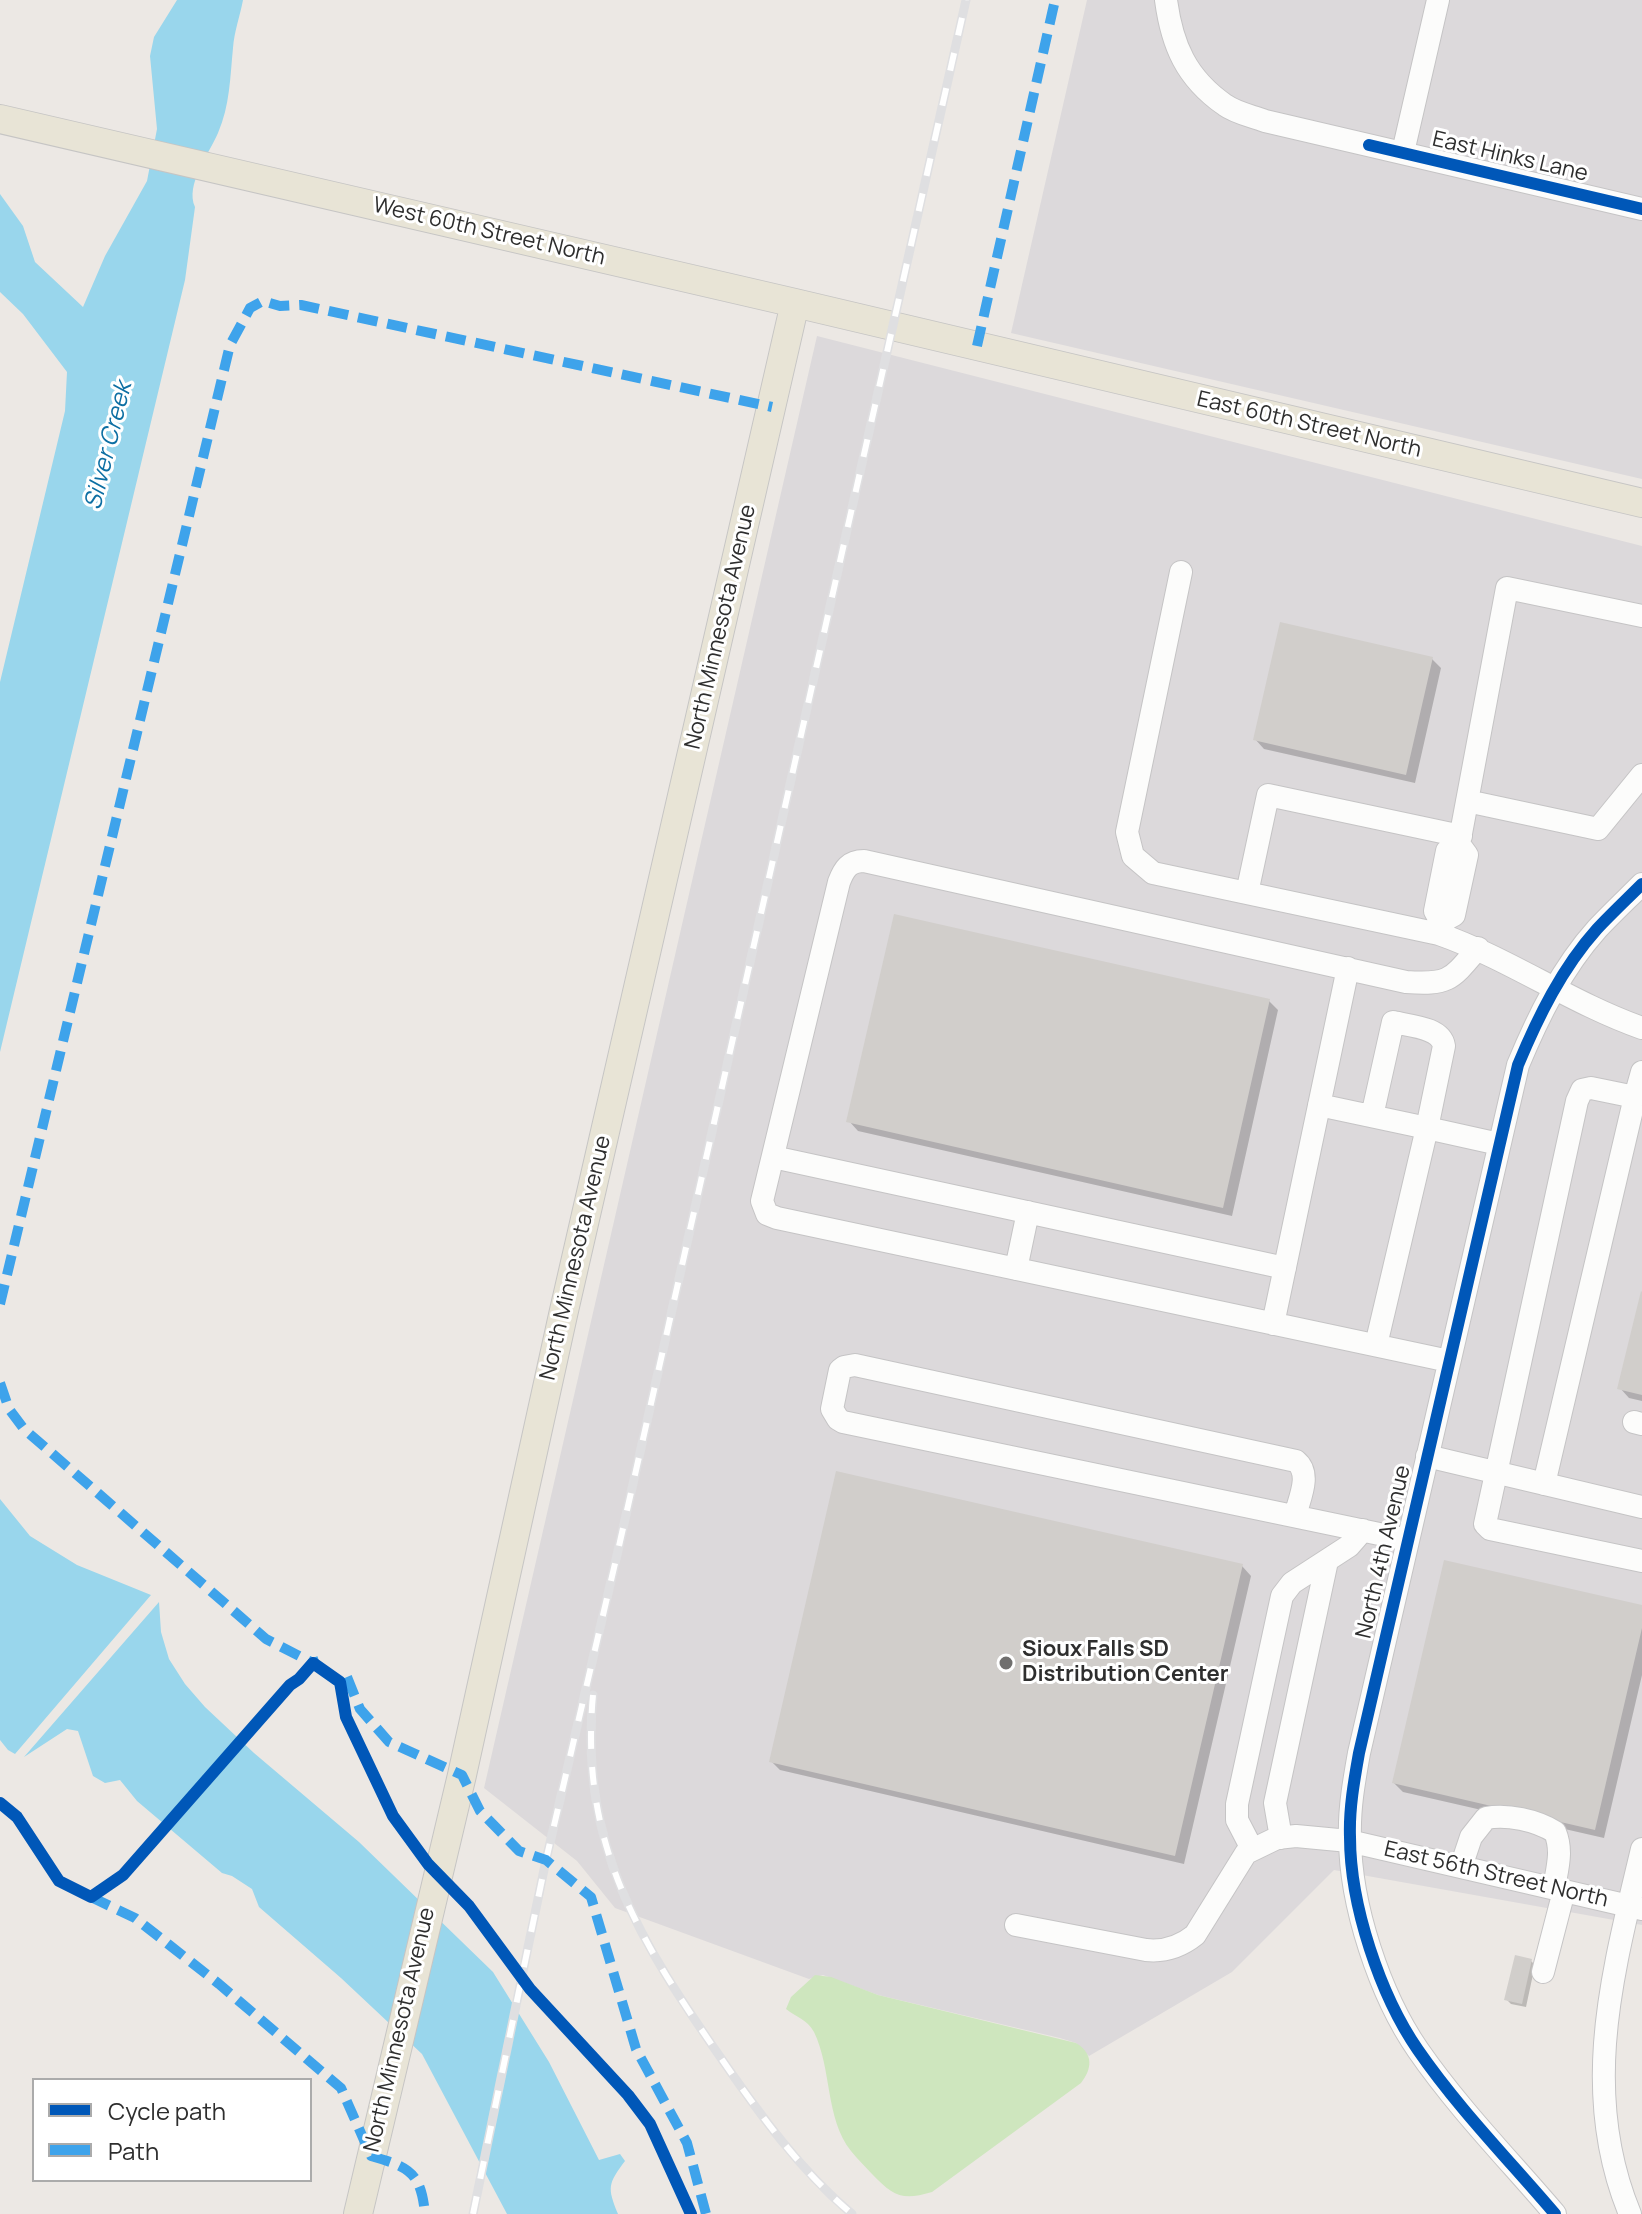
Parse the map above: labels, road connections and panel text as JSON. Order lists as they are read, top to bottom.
{
  "streets": {
    "main road": ["West 60th Street North", "East 60th Street North", "North Minnesota Avenue"],
    "street": ["East Hinks Lane", "North 4th Avenue", "East 56th Street North"]
  },
  "crossings": [
    ["West 60th Street North", "East 60th Street North"],
    ["West 60th Street North", "North Minnesota Avenue"],
    ["North 4th Avenue", "East 56th Street North"]
  ],
  "water": ["Silver Creek"],
  "places": ["Sioux Falls SD Distribution Center"],
  "legend": ["Cycle path", "Path"]
}
